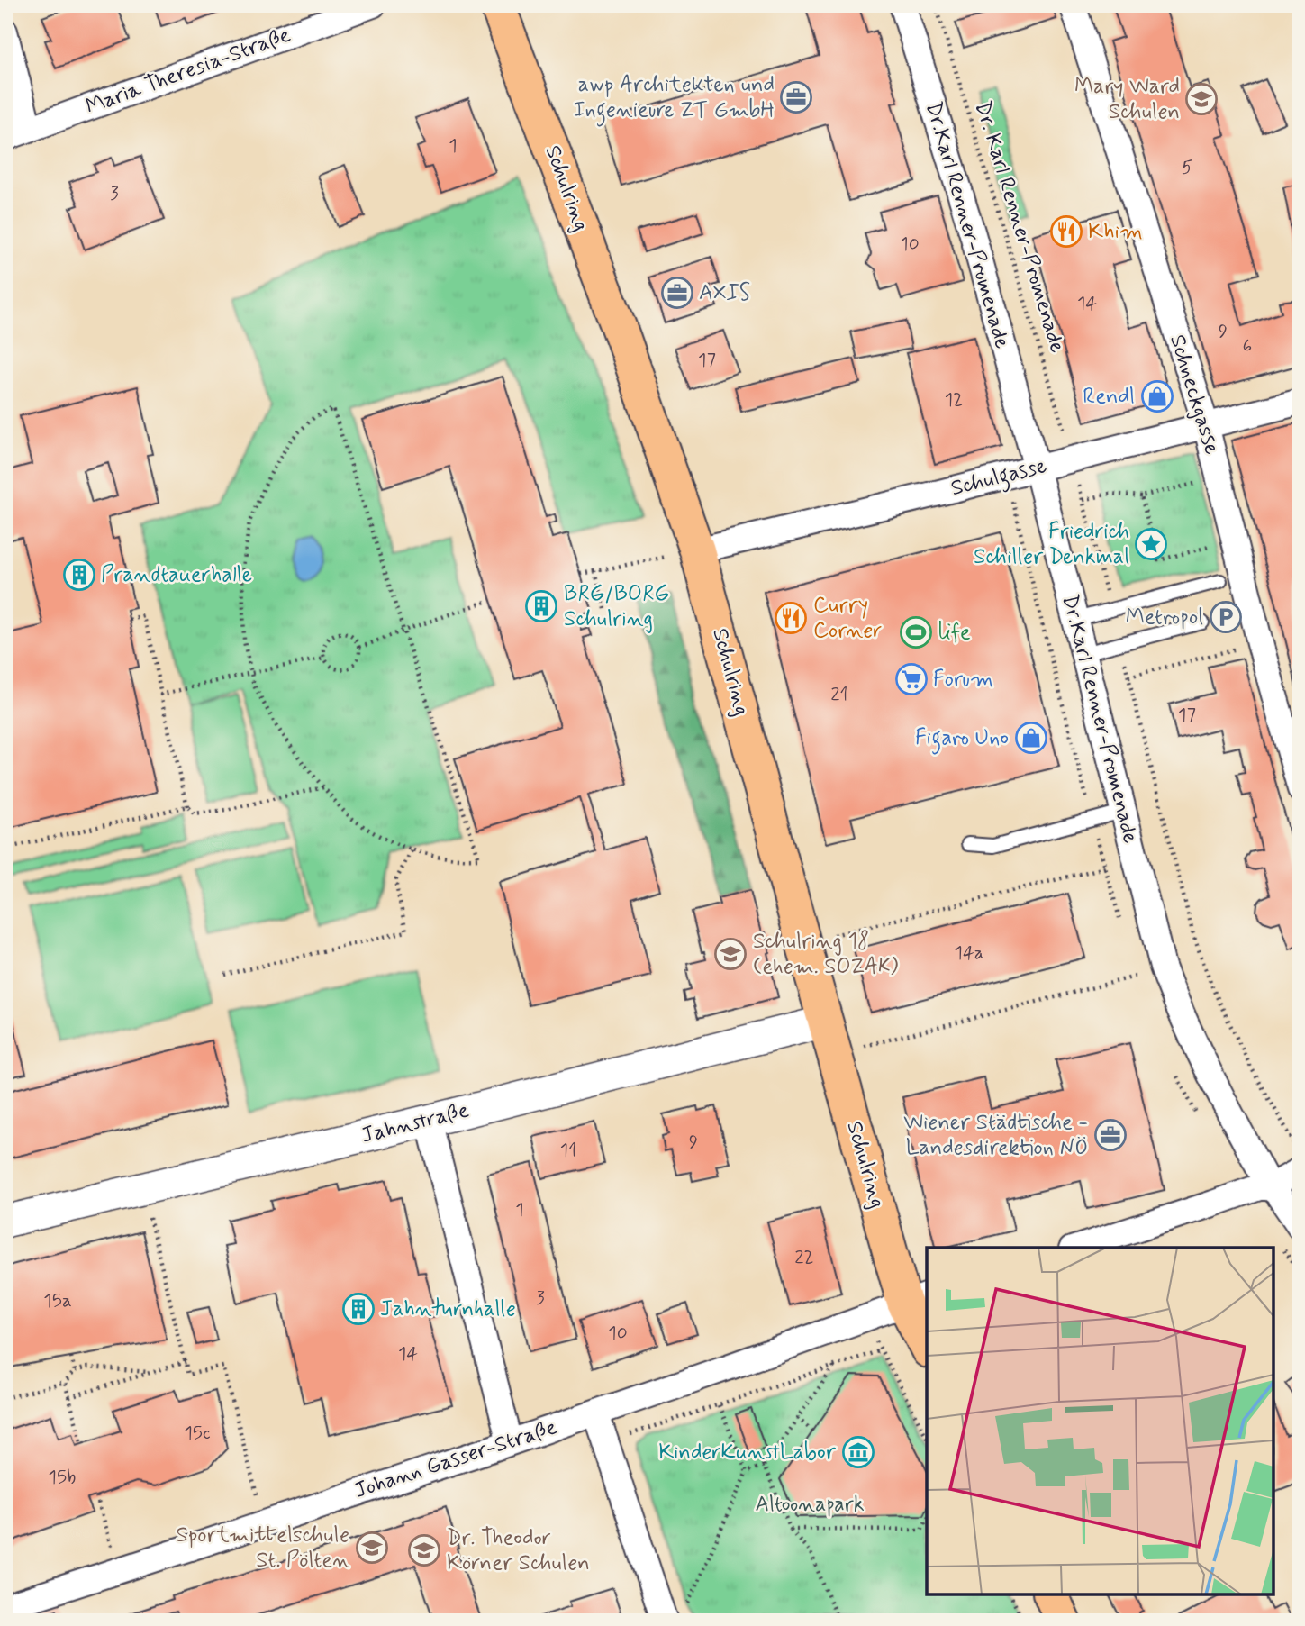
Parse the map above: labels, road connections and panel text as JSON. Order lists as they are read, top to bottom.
{
  "streets": {
    "main road": ["Schulring"],
    "street": [
      "Maria Theresia-Straße",
      "Dr.Karl Renner-Promenade",
      "Schneckgasse",
      "Schulgasse",
      "Jahnstraße",
      "Johann Gasser-Straße"
    ],
    "path": ["Dr. Karl Renner-Promenade"]
  },
  "crossings": [
    ["Schulring", "Schulgasse"],
    ["Schulring", "Jahnstraße"],
    ["Schulring", "Johann Gasser-Straße"],
    ["Dr.Karl Renner-Promenade", "Dr. Karl Renner-Promenade"],
    ["Dr.Karl Renner-Promenade", "Schulgasse"],
    ["Dr. Karl Renner-Promenade", "Schulgasse"],
    ["Schneckgasse", "Schulgasse"]
  ],
  "parks": ["Altoonapark"],
  "places": {
    "office": ["awp Architekten und Ingenieure ZT GmbH", "AXIS", "Wiener Städtische - Landesdirektion NÖ"],
    "school or university": [
      "Mary Ward Schulen",
      "Schulring 18 (ehem. SOZAK)",
      "Sportmittelschule St. Pölten",
      "Dr. Theodor Körner Schulen"
    ],
    "restaurant": ["Khim", "Curry Corner"],
    "shop": ["Rendl", "Figaro Uno"],
    "place": ["Friedrich Schiller Denkmal"],
    "building": ["Prandtauerhalle", "BRG/BORG Schulring", "Jahnturnhalle"],
    "parking": ["Metropol"],
    "sports": ["life"],
    "supermarket": ["Forum"],
    "museum": ["KinderKunstLabor"]
  },
  "house_numbers": [
    "1",
    "5",
    "3",
    "10",
    "14",
    "9",
    "6",
    "17",
    "12",
    "21",
    "17",
    "14a",
    "9",
    "11",
    "1",
    "22",
    "3",
    "15a",
    "10",
    "14",
    "15c",
    "15b"
  ]
}
